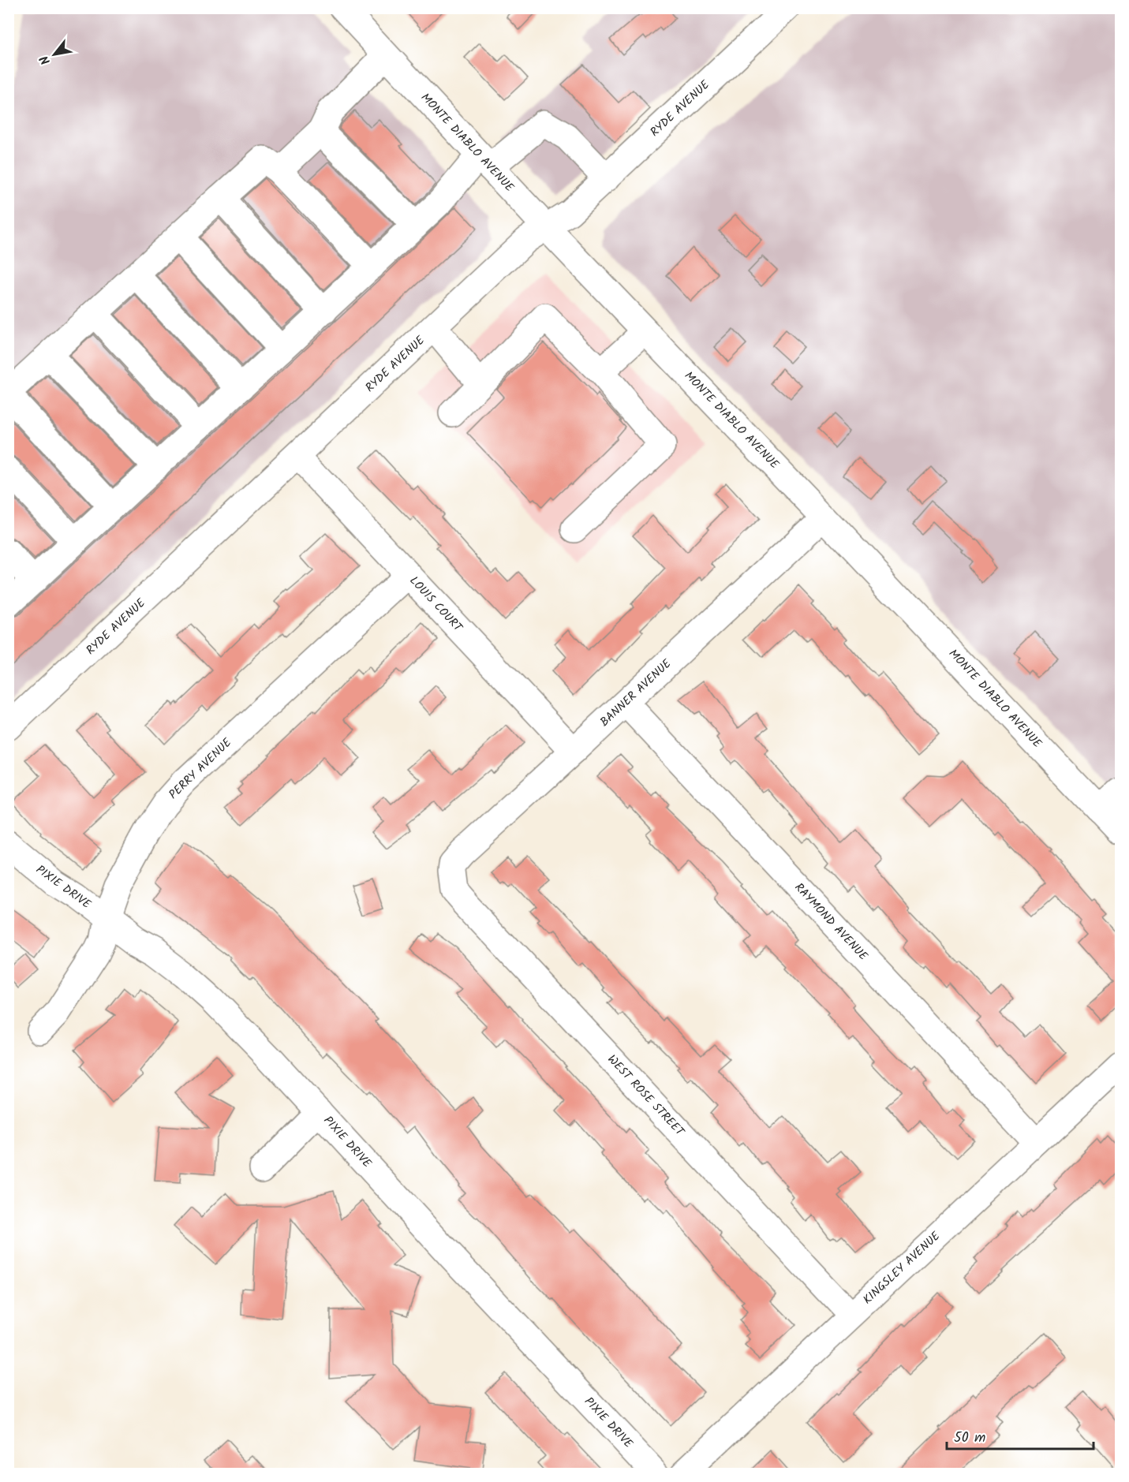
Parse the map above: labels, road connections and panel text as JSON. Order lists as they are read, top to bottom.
{
  "streets": {
    "street": [
      "RYDE AVENUE",
      "MONTE DIABLO AVENUE",
      "LOUIS COURT",
      "BANNER AVENUE",
      "PERRY AVENUE",
      "PIXIE DRIVE",
      "RAYMOND AVENUE",
      "WEST ROSE STREET",
      "KINGSLEY AVENUE"
    ]
  },
  "crossings": [
    ["RYDE AVENUE", "MONTE DIABLO AVENUE"],
    ["RYDE AVENUE", "LOUIS COURT"],
    ["MONTE DIABLO AVENUE", "BANNER AVENUE"],
    ["LOUIS COURT", "BANNER AVENUE"],
    ["LOUIS COURT", "PERRY AVENUE"],
    ["BANNER AVENUE", "RAYMOND AVENUE"],
    ["BANNER AVENUE", "WEST ROSE STREET"],
    ["PERRY AVENUE", "PIXIE DRIVE"],
    ["RAYMOND AVENUE", "KINGSLEY AVENUE"],
    ["WEST ROSE STREET", "KINGSLEY AVENUE"]
  ],
  "scale_bar": "50 m",
  "north": "bottom left"
}
